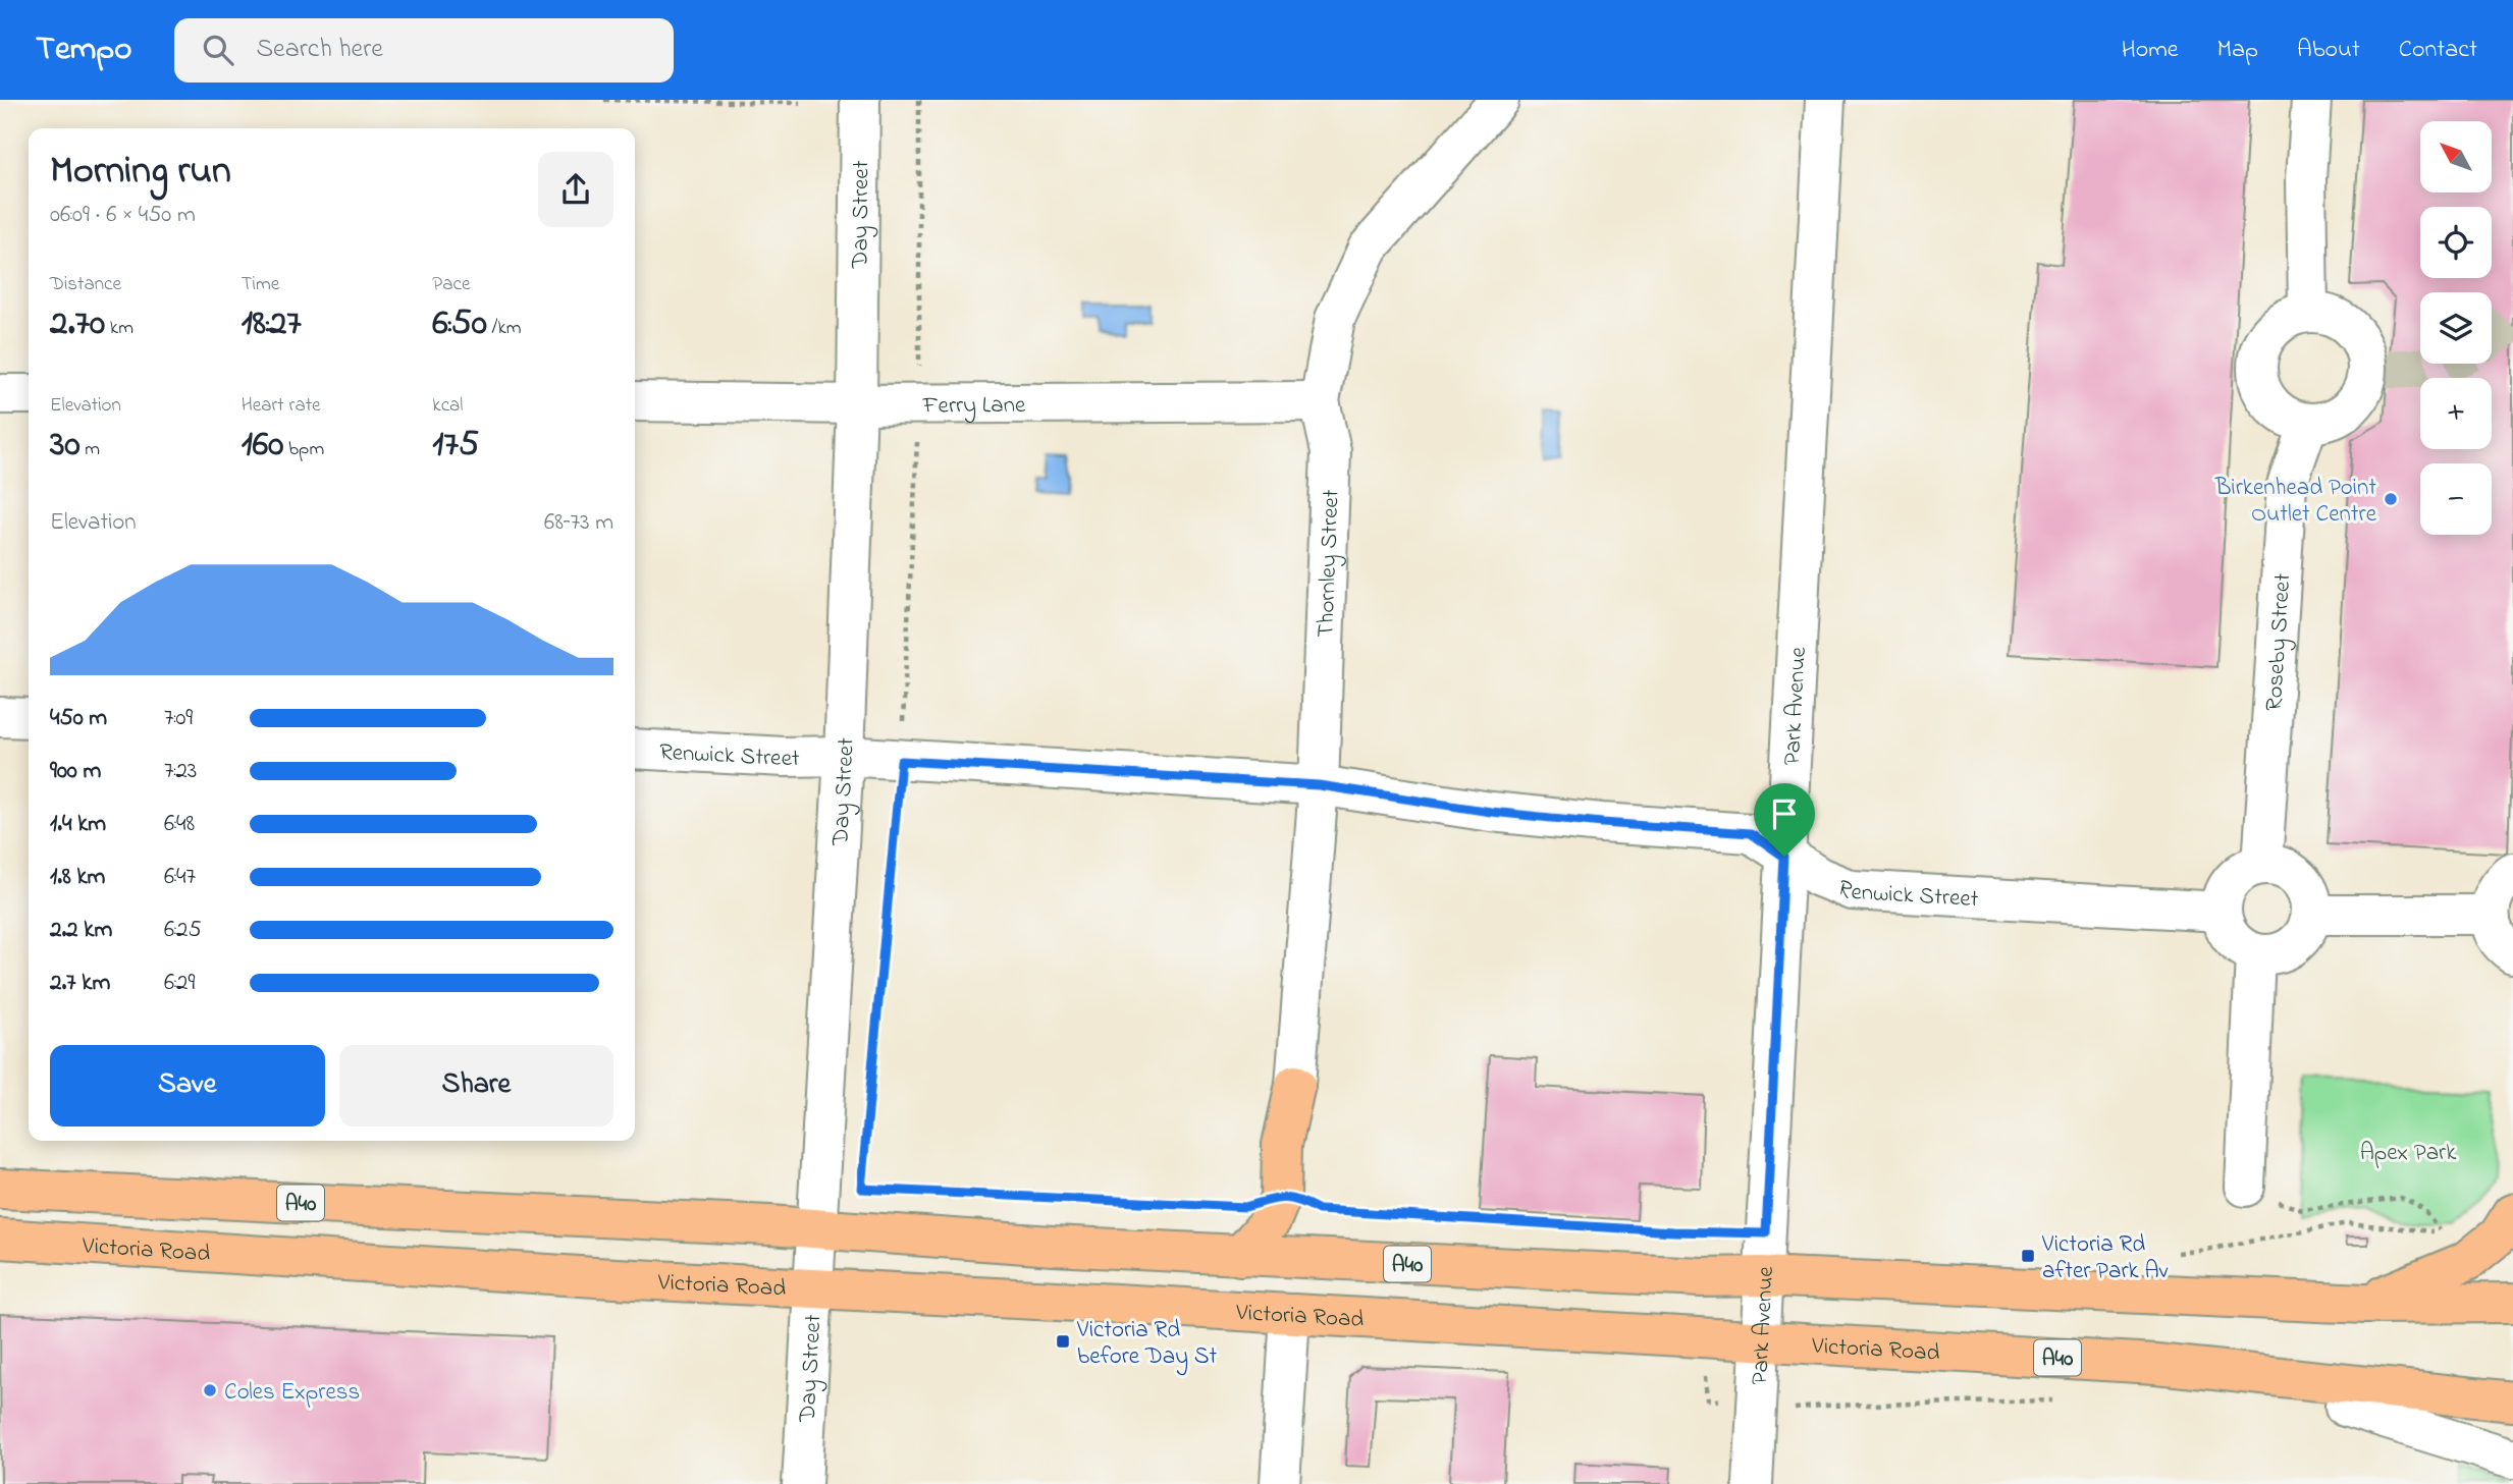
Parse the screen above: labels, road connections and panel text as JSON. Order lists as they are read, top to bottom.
{
  "streets": {
    "highway": ["A40", "Victoria Road"],
    "street": [
      "Day Street",
      "Ferry Lane",
      "Thornley Street",
      "Roseby Street",
      "Park Avenue",
      "Renwick Street"
    ]
  },
  "crossings": [
    ["Day Street", "Ferry Lane"],
    ["Day Street", "Renwick Street"],
    ["Day Street", "A40"],
    ["Day Street", "Victoria Road"],
    ["Ferry Lane", "Thornley Street"],
    ["Thornley Street", "Renwick Street"],
    ["Roseby Street", "Renwick Street"],
    ["Park Avenue", "Renwick Street"],
    ["Park Avenue", "A40"],
    ["Park Avenue", "Victoria Road"]
  ],
  "parks": ["Apex Park"],
  "places": {
    "other": ["Birkenhead Point Outlet Centre", "Coles Express"],
    "transit": ["Victoria Rd after Park Av", "Victoria Rd before Day St"]
  },
  "north": "top left",
  "page": {
    "header": "Tempo",
    "search": "Search here",
    "nav": [
      "Home",
      "Map",
      "About",
      "Contact"
    ],
    "map_buttons": ["+", "−"],
    "heading": ["Morning run", "06:09 · 6 × 450 m"],
    "stats": [
      ["Distance", "2.70 km"],
      ["Time", "18:27"],
      ["Pace", "6:50 /km"],
      ["Elevation", "30 m"],
      ["Heart rate", "160 bpm"],
      ["kcal", "175"]
    ],
    "chart": ["Elevation", "68–73 m"],
    "list": [
      {
        "name": "450 m",
        "note": "7:09"
      },
      {
        "name": "900 m",
        "note": "7:23"
      },
      {
        "name": "1.4 km",
        "note": "6:48"
      },
      {
        "name": "1.8 km",
        "note": "6:47"
      },
      {
        "name": "2.2 km",
        "note": "6:25"
      },
      {
        "name": "2.7 km",
        "note": "6:29"
      }
    ],
    "buttons": ["Save", "Share"]
  }
}
